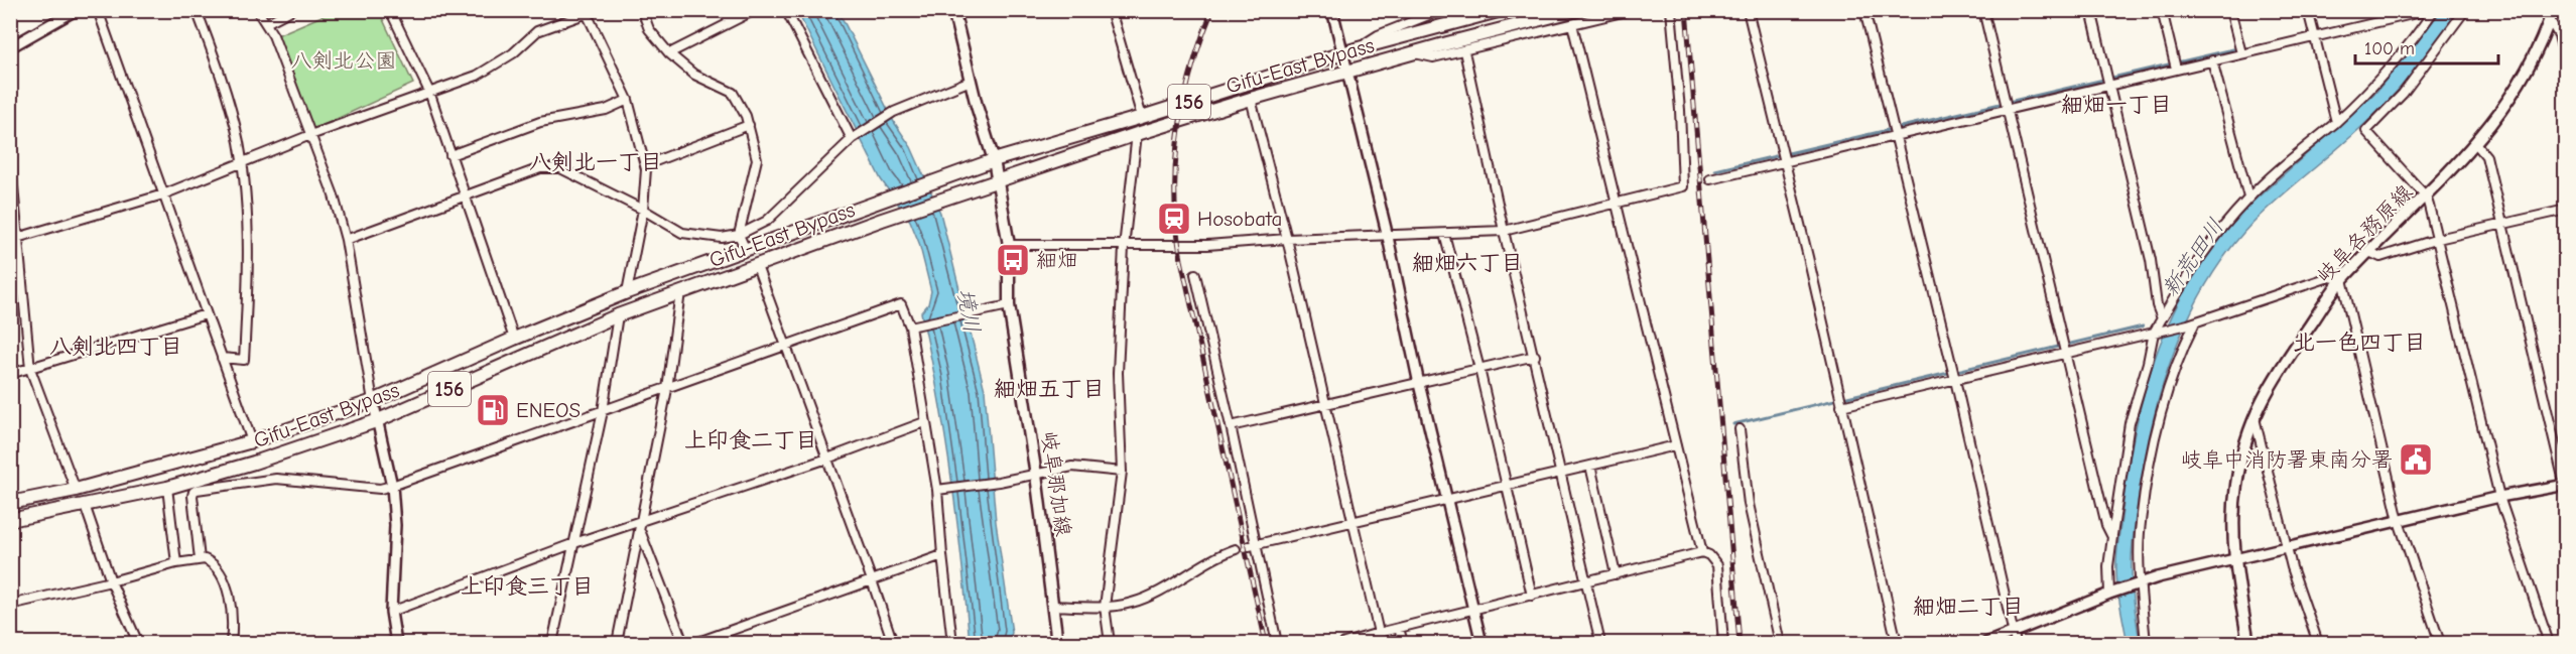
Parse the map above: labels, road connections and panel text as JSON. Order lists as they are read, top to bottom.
{
  "streets": {
    "highway": ["Gifu-East Bypass", "156"],
    "main road": ["岐阜各務原線", "岐阜那加線"]
  },
  "crossings": [
    ["Gifu-East Bypass", "岐阜那加線"]
  ],
  "districts": [
    "細畑一丁目",
    "八剣北一丁目",
    "細畑六丁目",
    "北一色四丁目",
    "八剣北四丁目",
    "細畑五丁目",
    "上印食二丁目",
    "上印食三丁目",
    "細畑二丁目"
  ],
  "water": ["新荒田川", "境川"],
  "parks": ["八剣北公園"],
  "places": {
    "station": ["Hosobata"],
    "bus stop": ["細畑"],
    "fuel station": ["ENEOS"],
    "public building": ["岐阜中消防署東南分署"]
  },
  "scale_bar": "100 m"
}
